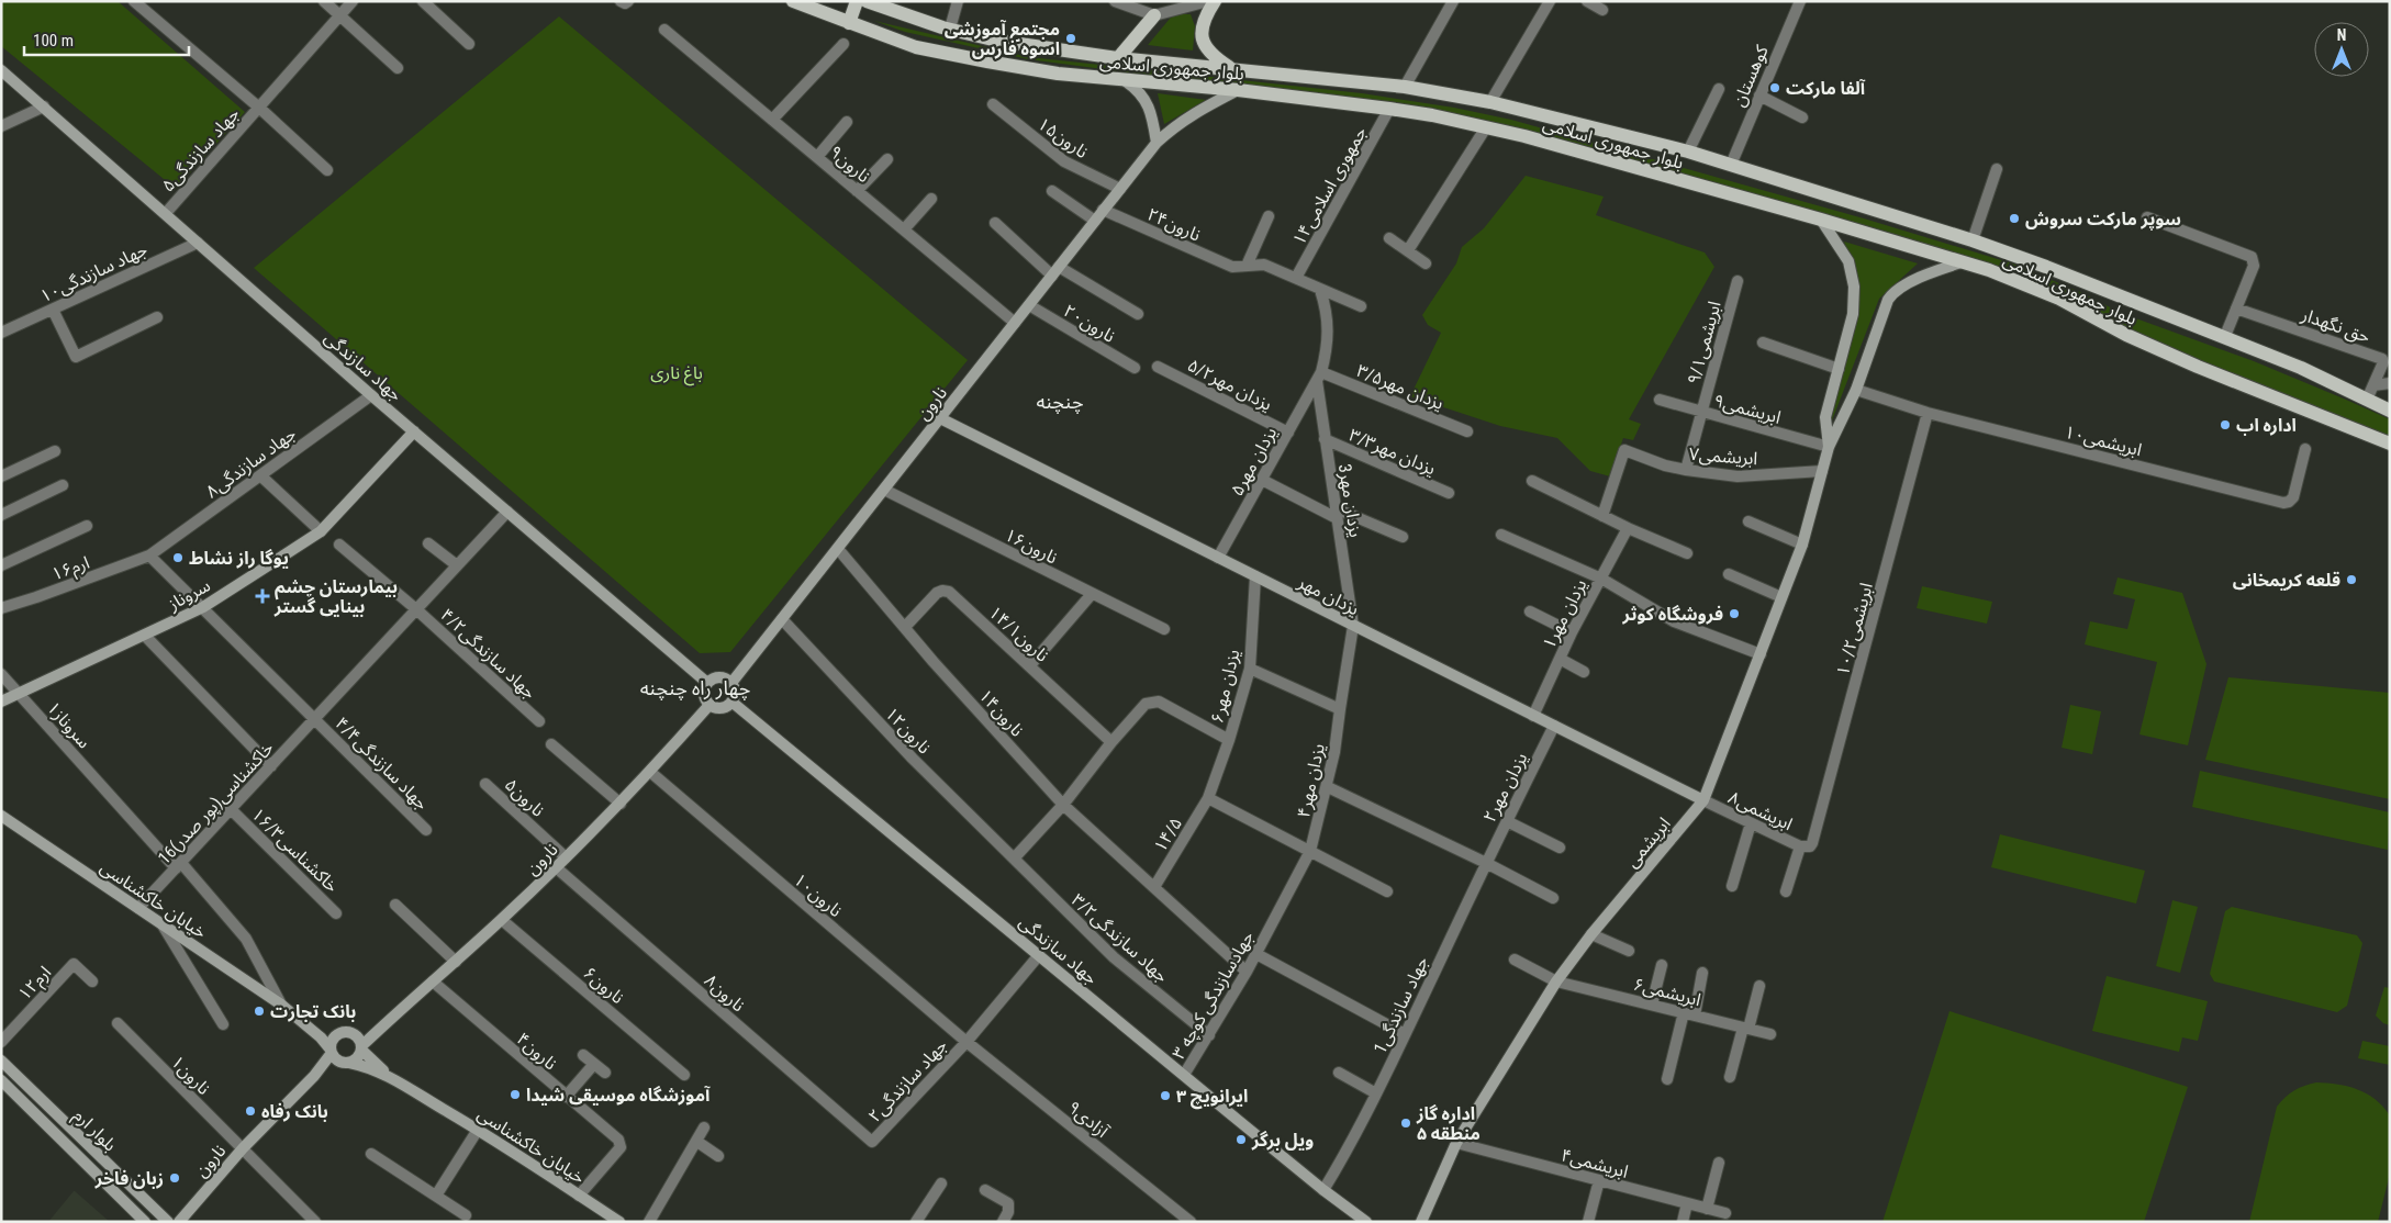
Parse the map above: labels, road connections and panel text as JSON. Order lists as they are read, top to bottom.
{
  "streets": {
    "main road": ["بلوار جمهوری اسلامی"],
    "street": [
      "کوهستان",
      "نارون۱۵",
      "جهاد سازندگی۵",
      "نارون۹",
      "جمهوری اسلامی۱۴",
      "نارون۲۴",
      "جهاد سازندگی۱۰",
      "نارون۲۰",
      "حق نگهدار",
      "۹/۱ابریشمی",
      "جهاد سازندگی",
      "۵/۲یزدان مهر",
      "۳/۵یزدان مهر",
      "نارون",
      "ابریشمی۹",
      "ابریشمی۱۰",
      "۳/۳یزدان مهر",
      "ابریشمی۷",
      "یزدان مهر۵",
      "جهاد سازندگی۸",
      "3یزدان مهر",
      "نارون۱۶",
      "ارم۱۶",
      "سروناز",
      "یزدان مهر",
      "یزدان مهر۱",
      "۱۰/۲ابریشمی",
      "۱۴/۱نارون",
      "۴/۲جهاد سازندگی",
      "یزدان مهر۶",
      "نارون۱۴",
      "سروناز۱",
      "نارون۱۲",
      "۴/۴جهاد سازندگی",
      "یزدان مهر۴",
      "یزدان مهر۲",
      "نارون۵",
      "16خاکشناسی(پور صدر)",
      "ابریشمی۸",
      "۱۴/۵",
      "ابریشمی",
      "۱۶/۳خاکشناسی",
      "نارون۱۰",
      "خیابان خاکشناسی",
      "۳/۲جهاد سازندگی",
      "ارم۱۲",
      "نارون۶",
      "ابریشمی۶",
      "نارون۸",
      "جهادسازندگی کوچه ۳",
      "1جهاد سازندگی",
      "نارون۴",
      "نارون۱",
      "۲جهاد سازندگی",
      "آزادی۹",
      "بلوار ارم",
      "ابریشمی۴"
    ]
  },
  "crossings": [
    ["بلوار جمهوری اسلامی", "کوهستان"],
    ["بلوار جمهوری اسلامی", "جمهوری اسلامی۱۴"],
    ["بلوار جمهوری اسلامی", "حق نگهدار"],
    ["بلوار جمهوری اسلامی", "نارون"],
    ["نارون۱۵", "نارون"],
    ["جهاد سازندگی۵", "جهاد سازندگی"],
    ["نارون۹", "نارون"],
    ["نارون۲۴", "نارون"],
    ["جهاد سازندگی۱۰", "جهاد سازندگی"],
    ["نارون۲۰", "نارون"],
    ["۹/۱ابریشمی", "ابریشمی۹"],
    ["۹/۱ابریشمی", "ابریشمی۷"],
    ["جهاد سازندگی", "نارون"],
    ["جهاد سازندگی", "جهاد سازندگی۸"],
    ["جهاد سازندگی", "سروناز"],
    ["جهاد سازندگی", "16خاکشناسی(پور صدر)"],
    ["جهاد سازندگی", "جهادسازندگی کوچه ۳"],
    ["جهاد سازندگی", "1جهاد سازندگی"],
    ["جهاد سازندگی", "۲جهاد سازندگی"],
    ["۵/۲یزدان مهر", "یزدان مهر۵"],
    ["۳/۵یزدان مهر", "یزدان مهر۵"],
    ["۳/۵یزدان مهر", "3یزدان مهر"],
    ["نارون", "نارون۱۶"],
    ["نارون", "یزدان مهر"],
    ["نارون", "نارون۱۴"],
    ["نارون", "نارون۱۲"],
    ["نارون", "نارون۵"],
    ["نارون", "نارون۱۰"],
    ["نارون", "خیابان خاکشناسی"],
    ["نارون", "نارون۶"],
    ["نارون", "نارون۸"],
    ["نارون", "نارون۴"],
    ["نارون", "نارون۱"],
    ["ابریشمی۹", "ابریشمی"],
    ["ابریشمی۱۰", "۱۰/۲ابریشمی"],
    ["۳/۳یزدان مهر", "3یزدان مهر"],
    ["ابریشمی۷", "ابریشمی"],
    ["یزدان مهر۵", "3یزدان مهر"],
    ["یزدان مهر۵", "یزدان مهر"],
    ["جهاد سازندگی۸", "ارم۱۶"],
    ["جهاد سازندگی۸", "۴/۴جهاد سازندگی"],
    ["3یزدان مهر", "یزدان مهر"],
    ["3یزدان مهر", "یزدان مهر۴"],
    ["ارم۱۶", "۴/۴جهاد سازندگی"],
    ["سروناز", "سروناز۱"],
    ["سروناز", "۴/۴جهاد سازندگی"],
    ["یزدان مهر", "یزدان مهر۱"],
    ["یزدان مهر", "یزدان مهر۶"],
    ["یزدان مهر", "یزدان مهر۴"],
    ["یزدان مهر", "یزدان مهر۲"],
    ["یزدان مهر", "ابریشمی۸"],
    ["یزدان مهر", "ابریشمی"],
    ["۱۰/۲ابریشمی", "ابریشمی۸"],
    ["۱۴/۱نارون", "نارون۱۴"],
    ["۴/۲جهاد سازندگی", "16خاکشناسی(پور صدر)"],
    ["یزدان مهر۶", "۱۴/۵"],
    ["نارون۱۴", "۱۴/۵"],
    ["نارون۱۴", "جهادسازندگی کوچه ۳"],
    ["سروناز۱", "16خاکشناسی(پور صدر)"],
    ["سروناز۱", "خیابان خاکشناسی"],
    ["نارون۱۲", "۳/۲جهاد سازندگی"],
    ["۴/۴جهاد سازندگی", "16خاکشناسی(پور صدر)"],
    ["یزدان مهر۴", "جهادسازندگی کوچه ۳"],
    ["یزدان مهر۲", "1جهاد سازندگی"],
    ["16خاکشناسی(پور صدر)", "۱۶/۳خاکشناسی"],
    ["16خاکشناسی(پور صدر)", "خیابان خاکشناسی"],
    ["ابریشمی۸", "ابریشمی"],
    ["ابریشمی", "ابریشمی۶"],
    ["ابریشمی", "ابریشمی۴"],
    ["نارون۱۰", "۲جهاد سازندگی"],
    ["نارون۱۰", "آزادی۹"],
    ["خیابان خاکشناسی", "نارون۴"],
    ["۳/۲جهاد سازندگی", "جهادسازندگی کوچه ۳"],
    ["نارون۸", "۲جهاد سازندگی"],
    ["۲جهاد سازندگی", "آزادی۹"]
  ],
  "districts": ["چنچنه", "چهار راه چنچنه"],
  "parks": ["باغ ناری"],
  "places": {
    "other": [
      "مجتمع آموزشی اسوه فارس",
      "آلفا مارکت",
      "سوپر مارکت سروش",
      "اداره اب",
      "یوگا راز نشاط",
      "قلعه کریمخانی",
      "فروشگاه کوثر",
      "بانک تجارت",
      "آموزشگاه موسیقی شیدا",
      "ایرانویچ ٣",
      "بانک رفاه",
      "اداره گاز منطقه ۵",
      "ویل برگر",
      "زبان فاخر"
    ],
    "health": ["بیمارستان چشم بینایی گستر"]
  },
  "scale_bar": "100 m",
  "north": "top"
}
